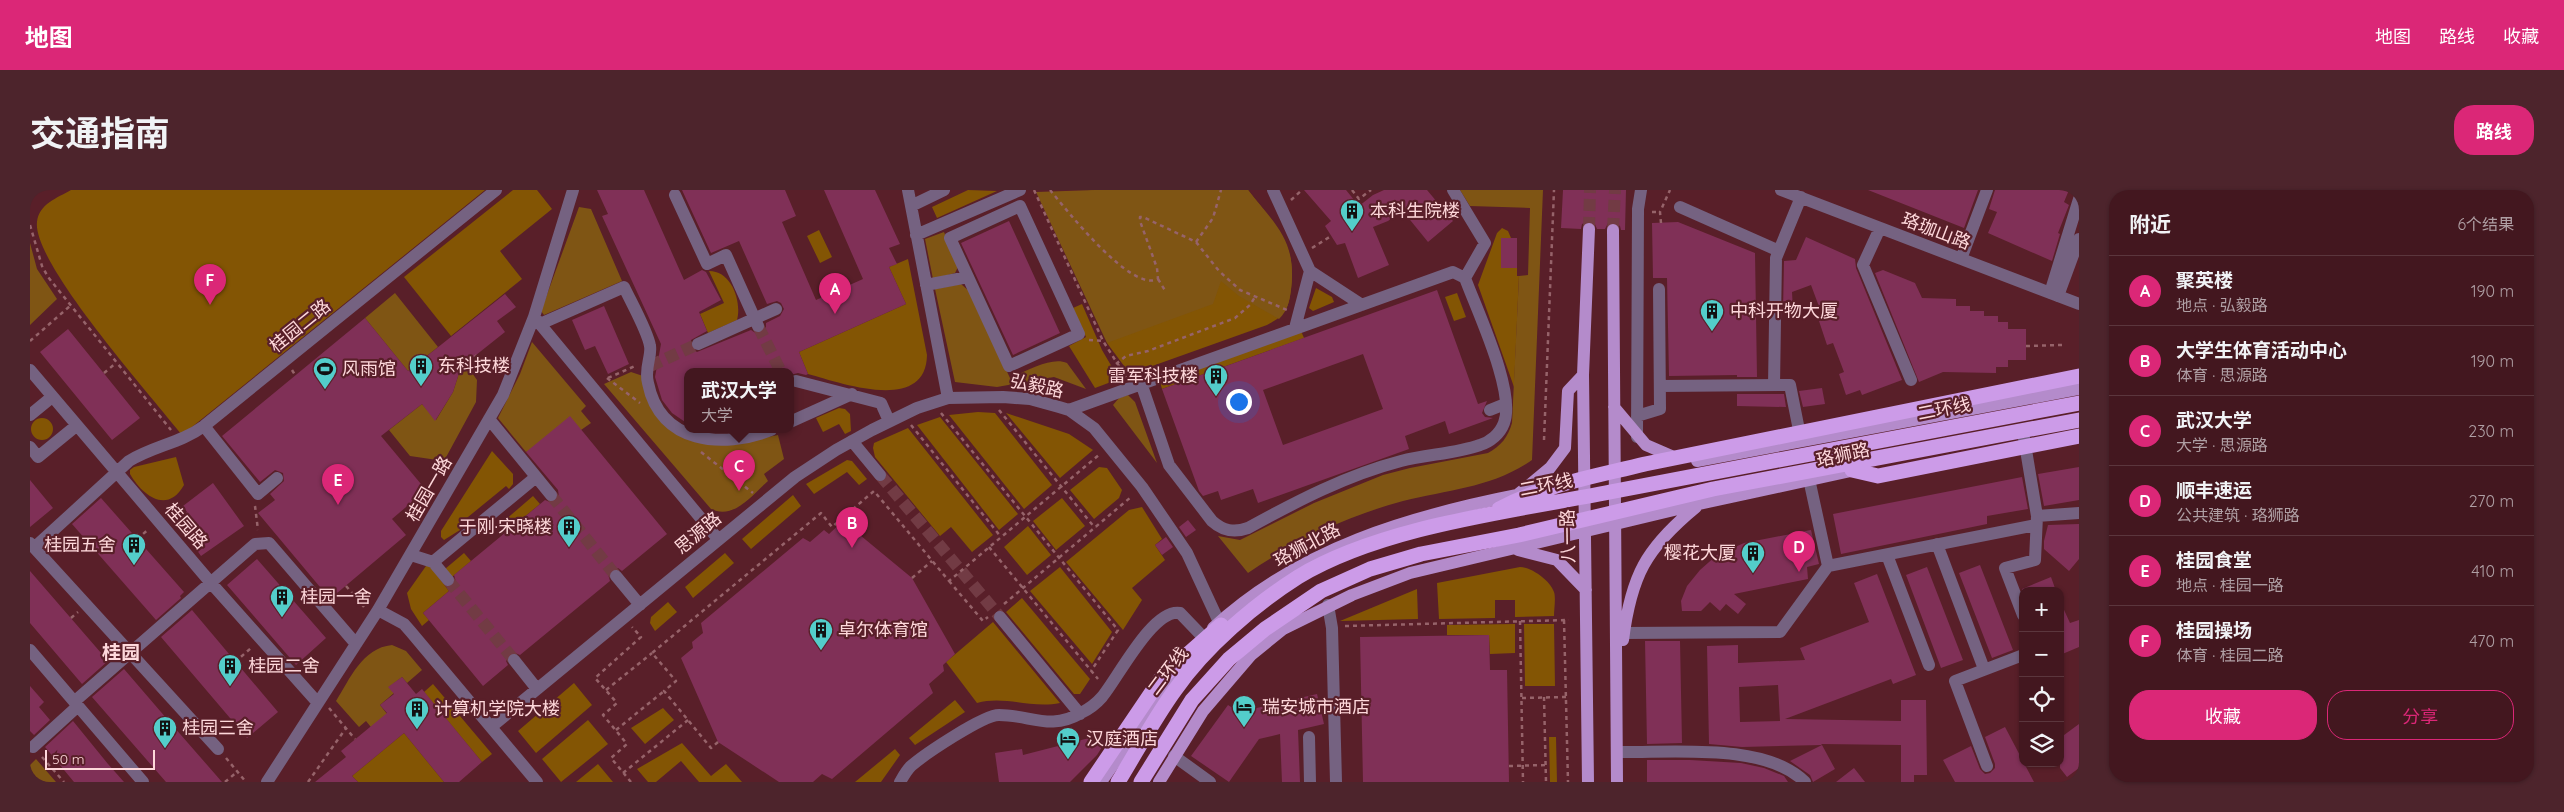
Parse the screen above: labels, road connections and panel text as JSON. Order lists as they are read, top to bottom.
{
  "streets": {
    "highway": ["二环线"],
    "main road": ["珞狮路", "八一路", "珞狮北路"],
    "street": [
      "珞珈山路",
      "桂园二路",
      "弘毅路",
      "桂园一路",
      "桂园路",
      "思源路"
    ]
  },
  "crossings": [
    ["桂园二路", "桂园路"],
    ["弘毅路", "思源路"],
    ["弘毅路", "珞狮北路"],
    ["珞狮路", "珞狮北路"],
    ["桂园一路", "桂园路"],
    ["八一路", "珞狮北路"]
  ],
  "districts": ["桂园"],
  "places": {
    "building": [
      "本科生院楼",
      "中科开物大厦",
      "东科技楼",
      "雷军科技楼",
      "于刚·宋晓楼",
      "桂园五舍",
      "樱花大厦",
      "桂园一舍",
      "卓尔体育馆",
      "桂园二舍",
      "计算机学院大楼",
      "桂园三舍"
    ],
    "sports": ["风雨馆"],
    "hotel": ["瑞安城市酒店", "汉庭酒店"]
  },
  "scale_bar": "50 m",
  "page": {
    "header": "地图",
    "nav": ["地图", "路线", "收藏"],
    "title": "交通指南",
    "buttons": [
      "路线",
      ["收藏", "分享"]
    ],
    "heading": ["附近", "6个结果"],
    "list": [
      {
        "mark": "A",
        "name": "聚英楼",
        "note": "地点 · 弘毅路",
        "value": "190 m"
      },
      {
        "mark": "B",
        "name": "大学生体育活动中心",
        "note": "体育 · 思源路",
        "value": "190 m"
      },
      {
        "mark": "C",
        "name": "武汉大学",
        "note": "大学 · 思源路",
        "value": "230 m"
      },
      {
        "mark": "D",
        "name": "顺丰速运",
        "note": "公共建筑 · 珞狮路",
        "value": "270 m"
      },
      {
        "mark": "E",
        "name": "桂园食堂",
        "note": "地点 · 桂园一路",
        "value": "410 m"
      },
      {
        "mark": "F",
        "name": "桂园操场",
        "note": "体育 · 桂园二路",
        "value": "470 m"
      }
    ],
    "pins": [
      "F",
      "A",
      "C",
      "E",
      "B",
      "D"
    ],
    "popup": ["武汉大学", "大学"],
    "map_buttons": ["+", "−"],
    "scale": "50 m"
  }
}
